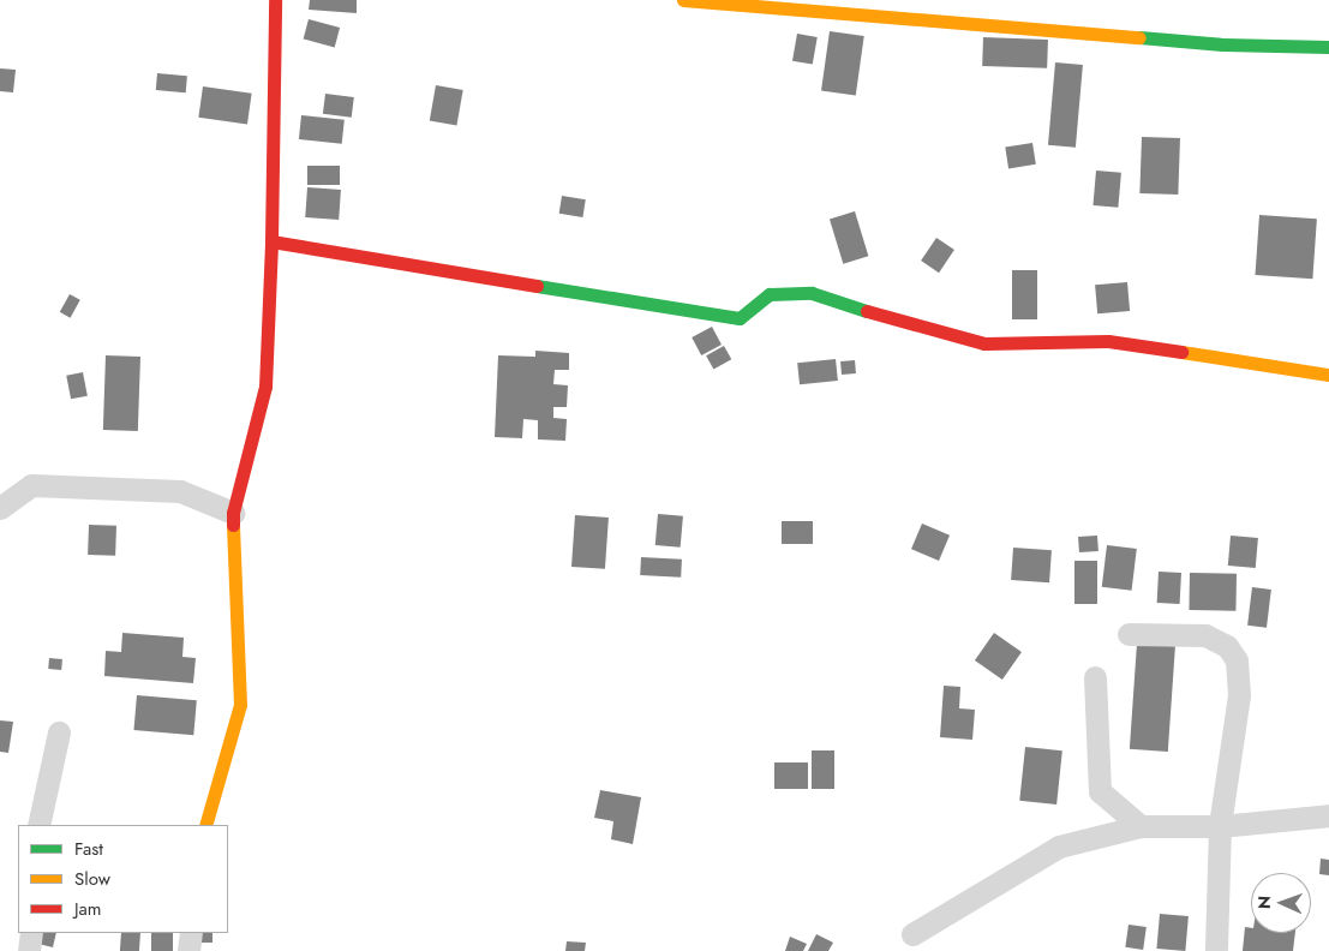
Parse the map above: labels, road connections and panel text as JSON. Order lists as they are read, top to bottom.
{
  "legend": ["Fast", "Slow", "Jam"],
  "north": "left"
}
